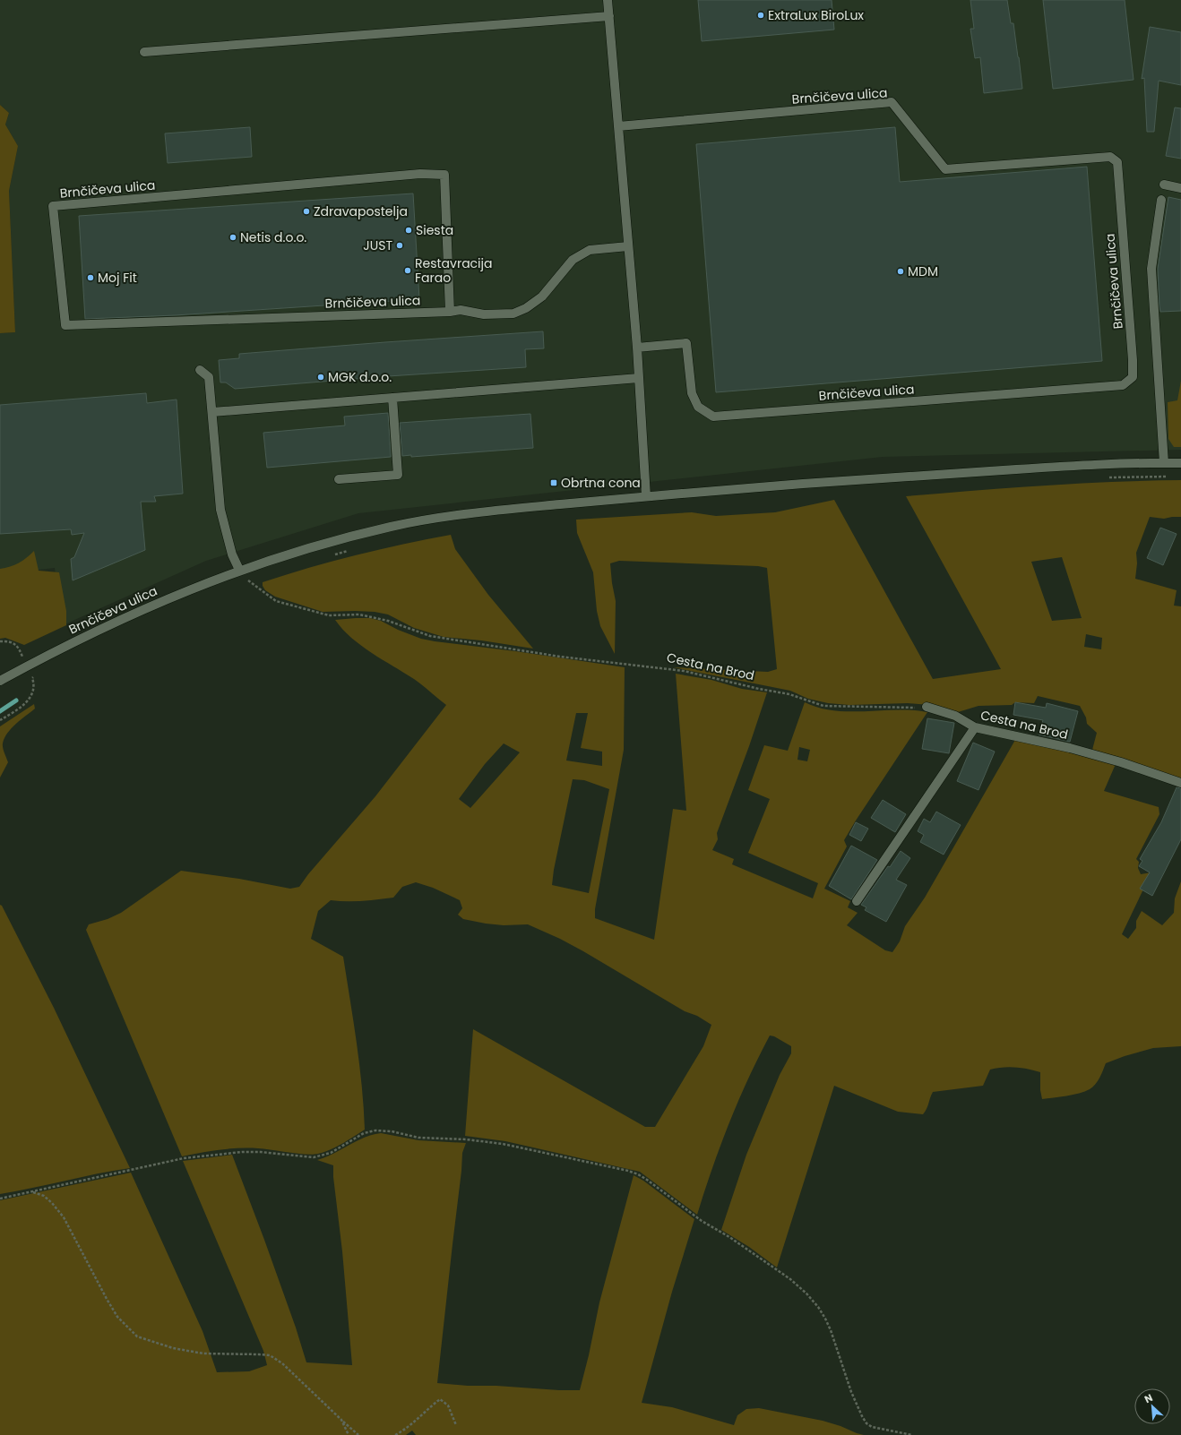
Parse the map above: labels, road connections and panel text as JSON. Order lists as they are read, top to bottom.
{
  "streets": {
    "street": ["Brnčičeva ulica", "Cesta na Brod"]
  },
  "places": {
    "other": [
      "ExtraLux BiroLux",
      "Zdravapostelja",
      "Siesta",
      "Netis d.o.o.",
      "JUST",
      "Restavracija Farao",
      "MDM",
      "Moj Fit",
      "MGK d.o.o."
    ],
    "transit": ["Obrtna cona"]
  },
  "north": "top left"
}
